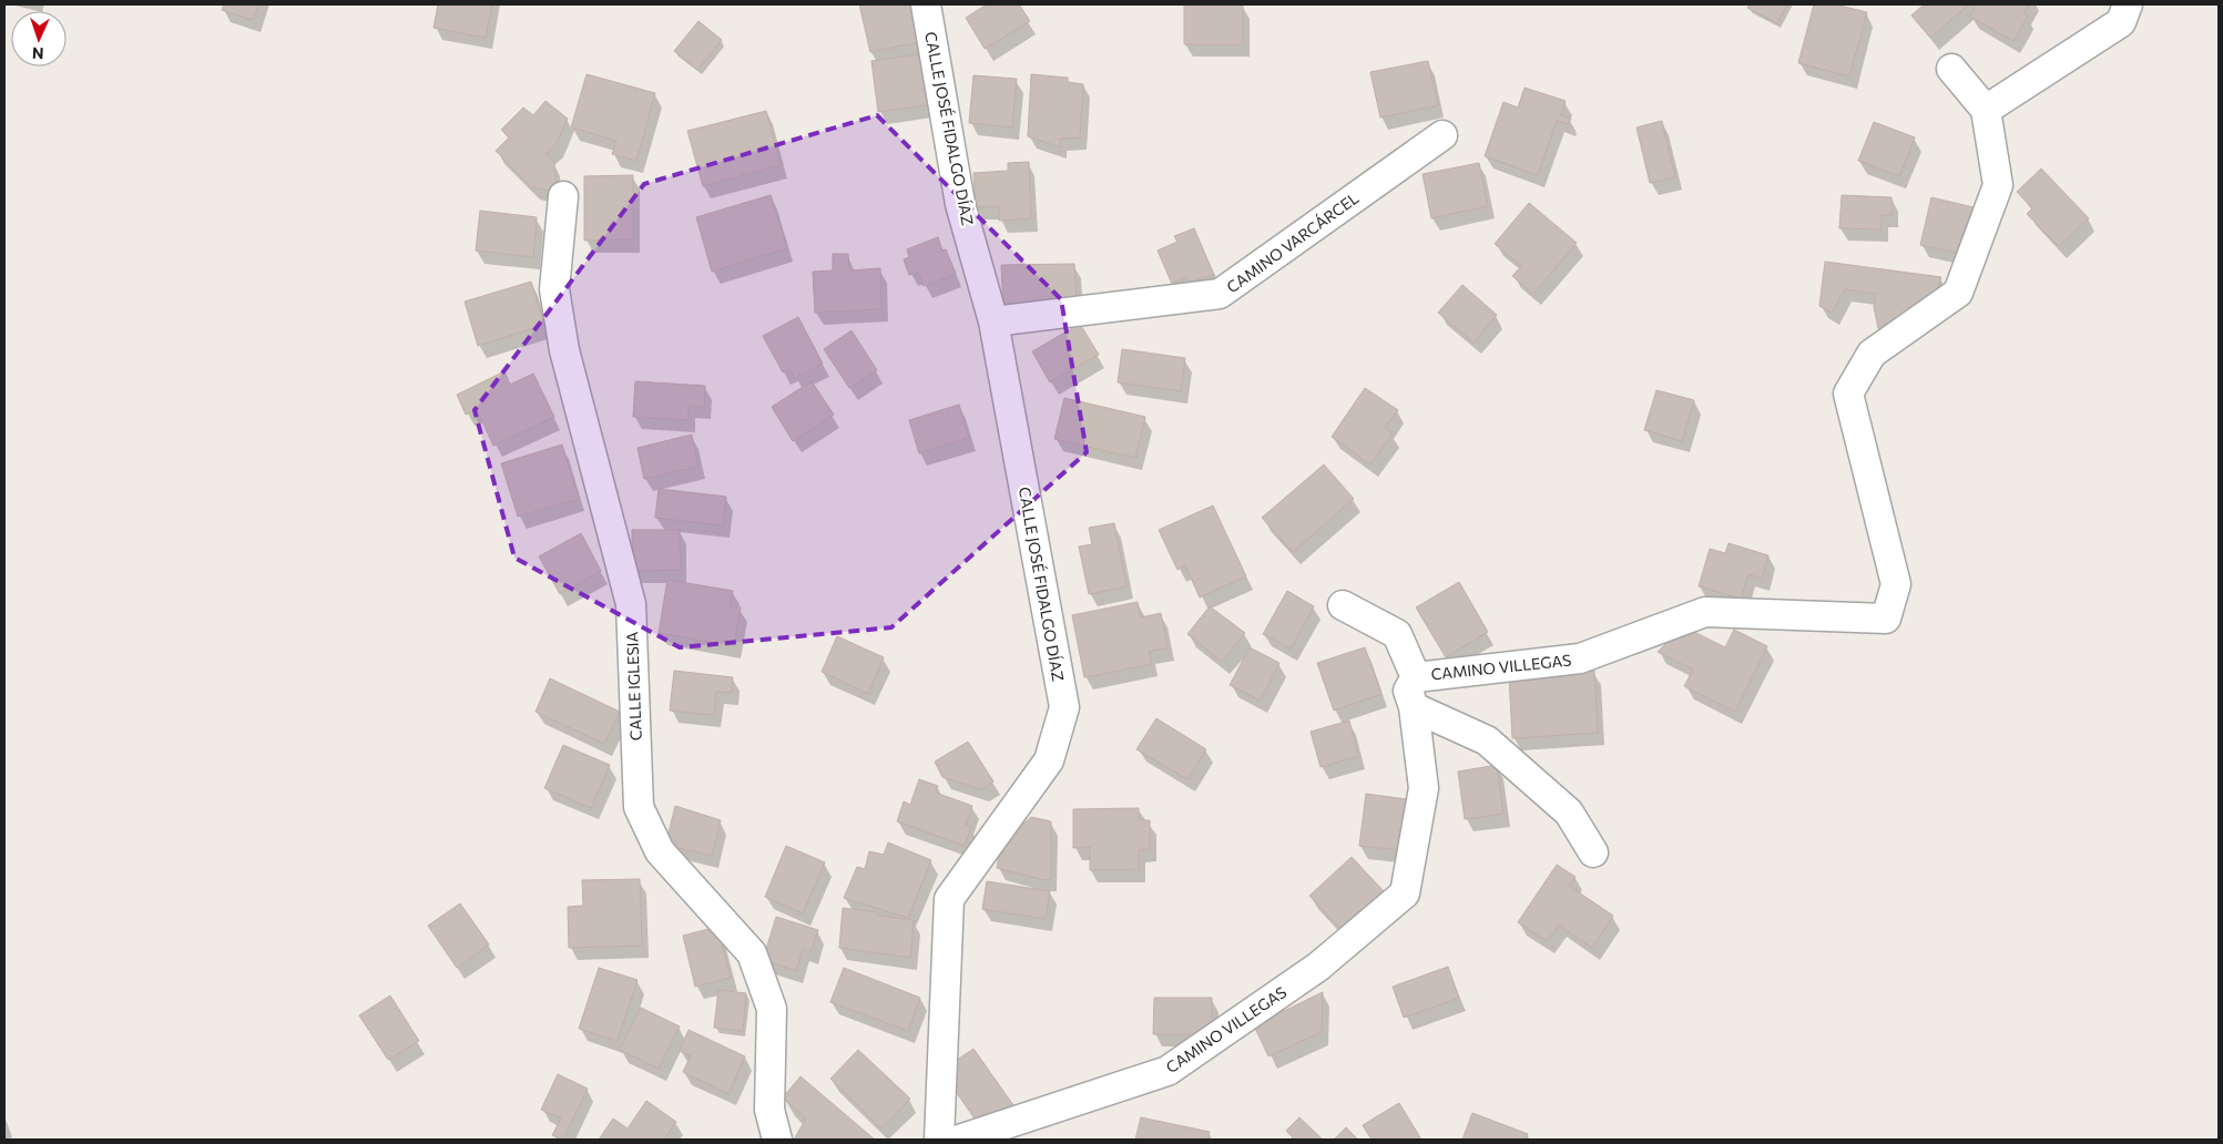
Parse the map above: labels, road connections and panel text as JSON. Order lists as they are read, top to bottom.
{
  "streets": {
    "street": [
      "CALLE JOSÉ FIDALGO DÍAZ",
      "CAMINO VARCÁRCEL",
      "CAMINO VILLEGAS",
      "CALLE IGLESIA"
    ]
  },
  "crossings": [
    ["CALLE JOSÉ FIDALGO DÍAZ", "CAMINO VARCÁRCEL"]
  ],
  "north": "bottom"
}
